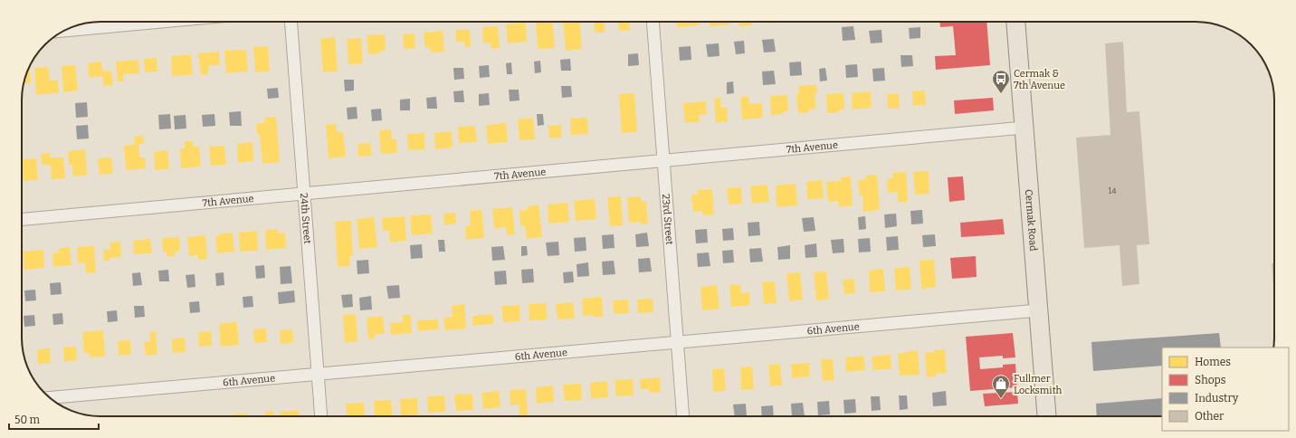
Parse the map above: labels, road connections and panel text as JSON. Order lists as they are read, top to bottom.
{
  "streets": {
    "main road": ["Cermak Road"],
    "street": [
      "7th Avenue",
      "24th Street",
      "23rd Street",
      "6th Avenue"
    ]
  },
  "crossings": [
    ["7th Avenue", "24th Street"],
    ["7th Avenue", "23rd Street"],
    ["7th Avenue", "Cermak Road"],
    ["24th Street", "6th Avenue"],
    ["23rd Street", "6th Avenue"],
    ["Cermak Road", "6th Avenue"]
  ],
  "places": {
    "bus stop": ["Cermak & 7th Avenue"],
    "shop": ["Fullmer Locksmith"]
  },
  "house_numbers": ["14"],
  "legend": [
    "Homes",
    "Shops",
    "Industry",
    "Other"
  ],
  "scale_bar": "50 m"
}
